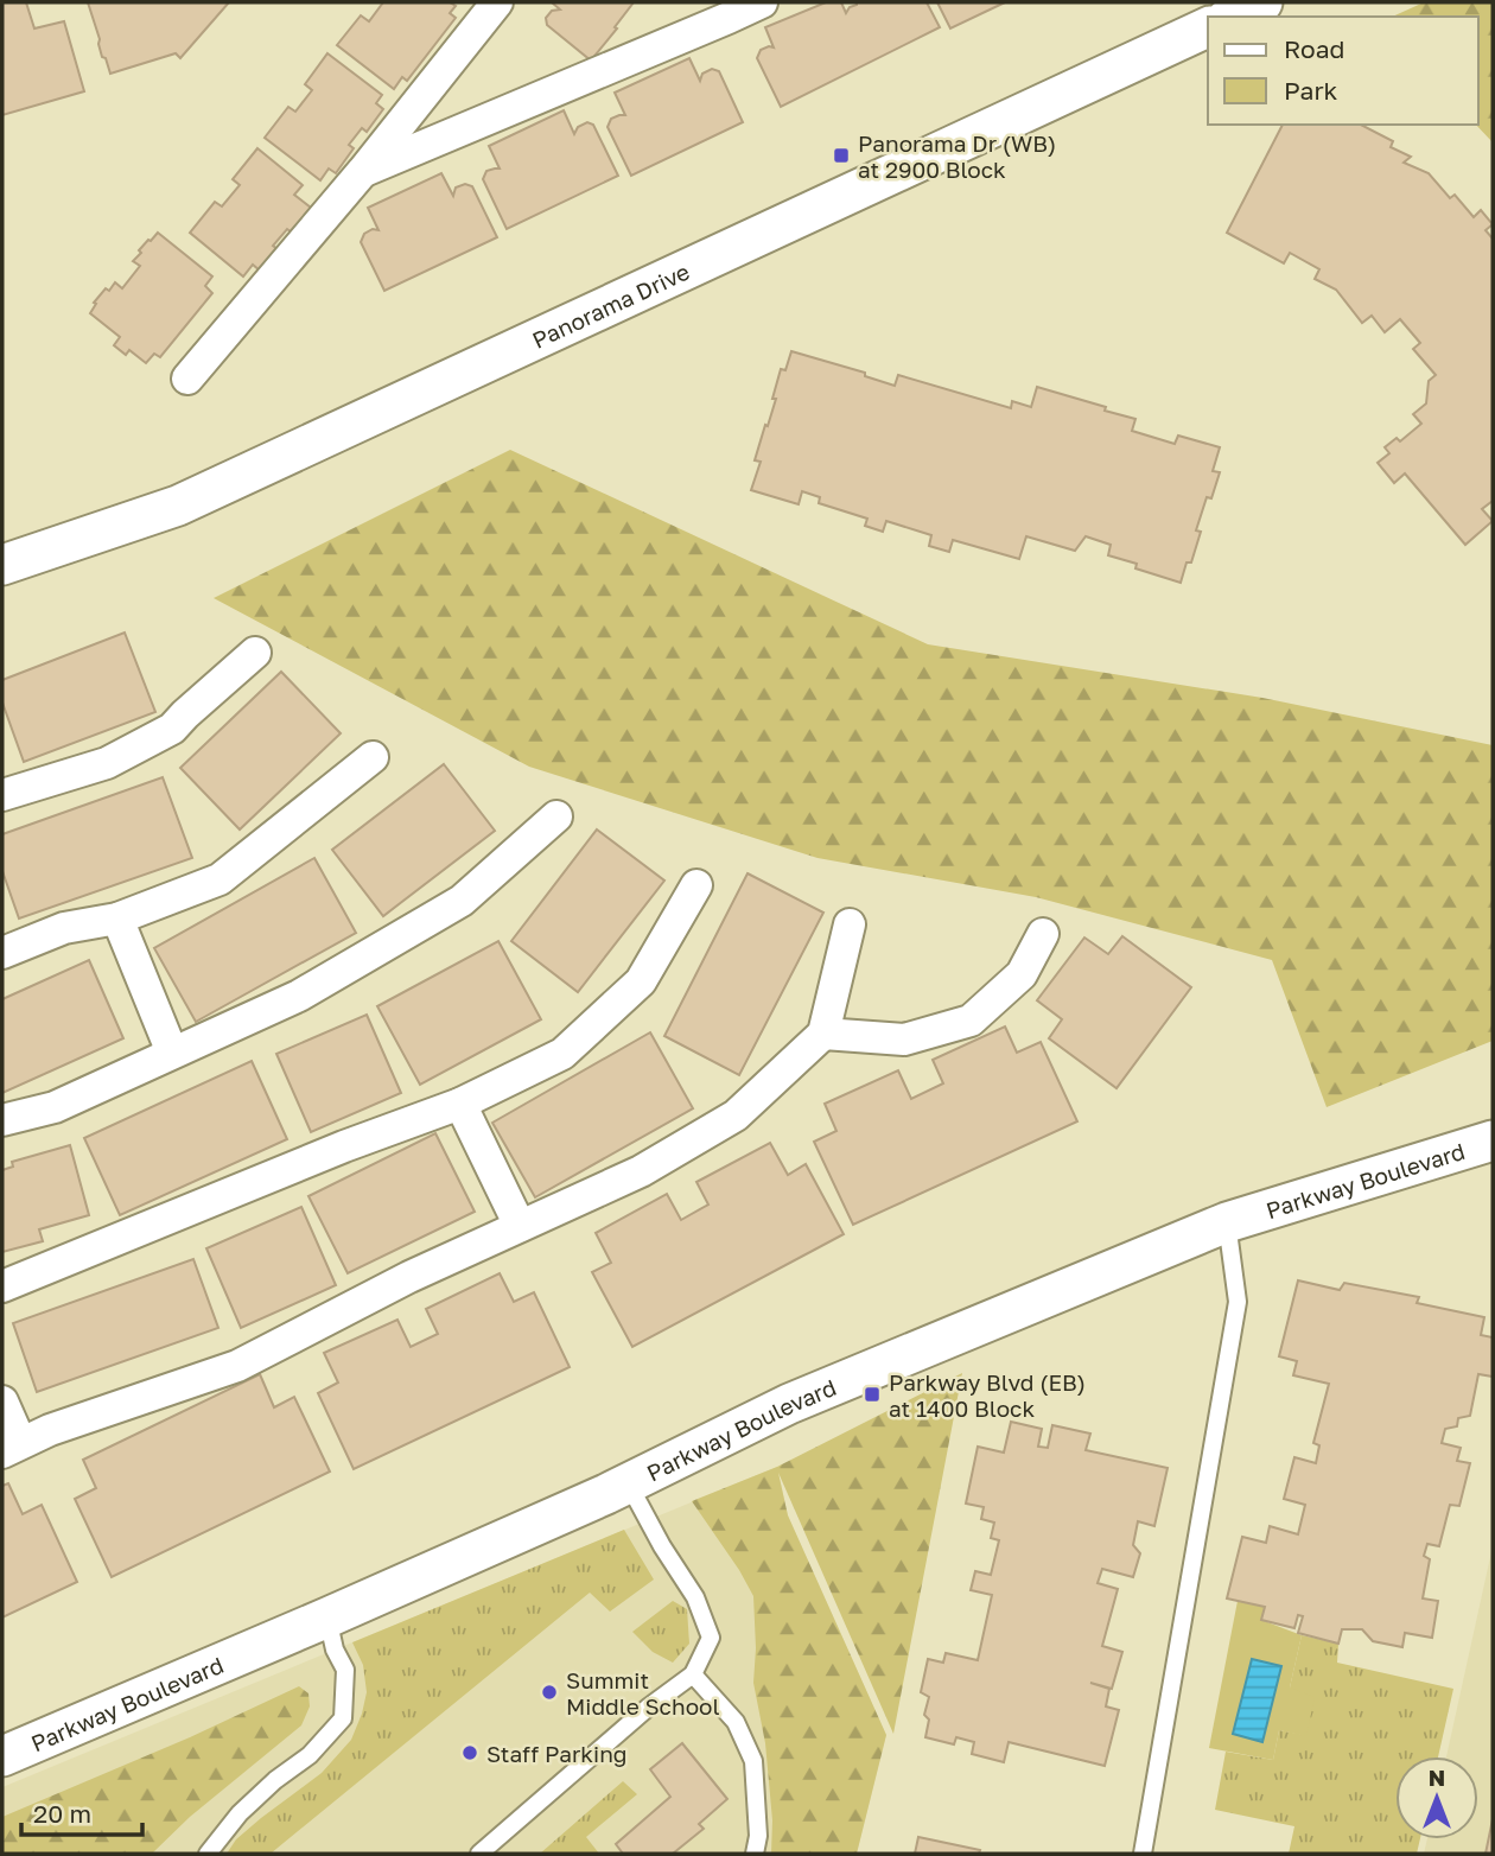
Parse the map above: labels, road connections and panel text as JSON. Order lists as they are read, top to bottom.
{
  "streets": {
    "street": ["Panorama Drive", "Parkway Boulevard"]
  },
  "places": {
    "transit": ["Panorama Dr (WB) at 2900 Block", "Parkway Blvd (EB) at 1400 Block"],
    "other": ["Summit Middle School", "Staff Parking"]
  },
  "legend": ["Road", "Park"],
  "scale_bar": "20 m",
  "north": "top"
}
